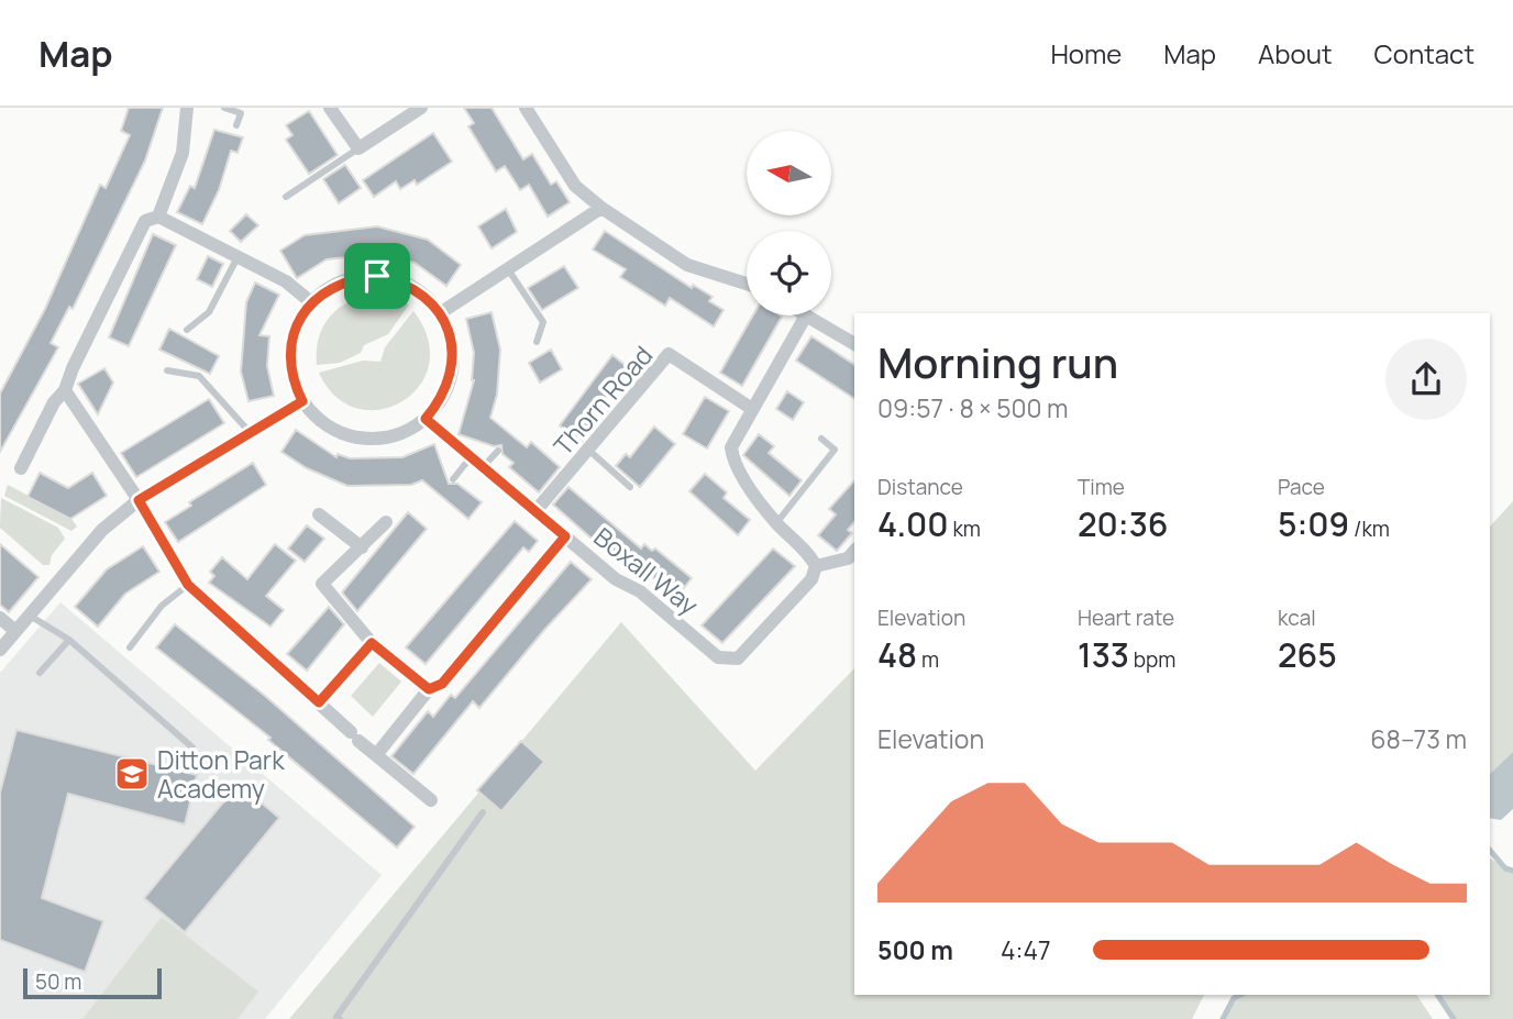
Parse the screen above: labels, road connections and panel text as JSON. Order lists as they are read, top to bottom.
{
  "streets": {
    "street": ["Thorn Road", "Boxall Way"]
  },
  "crossings": [
    ["Thorn Road", "Boxall Way"]
  ],
  "places": {
    "school or university": ["Ditton Park Academy"]
  },
  "scale_bar": "50 m",
  "north": "left",
  "page": {
    "header": "Map",
    "nav": [
      "Home",
      "Map",
      "About",
      "Contact"
    ],
    "heading": ["Morning run", "09:57 · 8 × 500 m"],
    "stats": [
      ["Distance", "4.00 km"],
      ["Time", "20:36"],
      ["Pace", "5:09 /km"],
      ["Elevation", "48 m"],
      ["Heart rate", "133 bpm"],
      ["kcal", "265"]
    ],
    "chart": ["Elevation", "68–73 m"],
    "list": [
      {
        "name": "500 m",
        "note": "4:47"
      }
    ],
    "scale": "50 m"
  }
}
